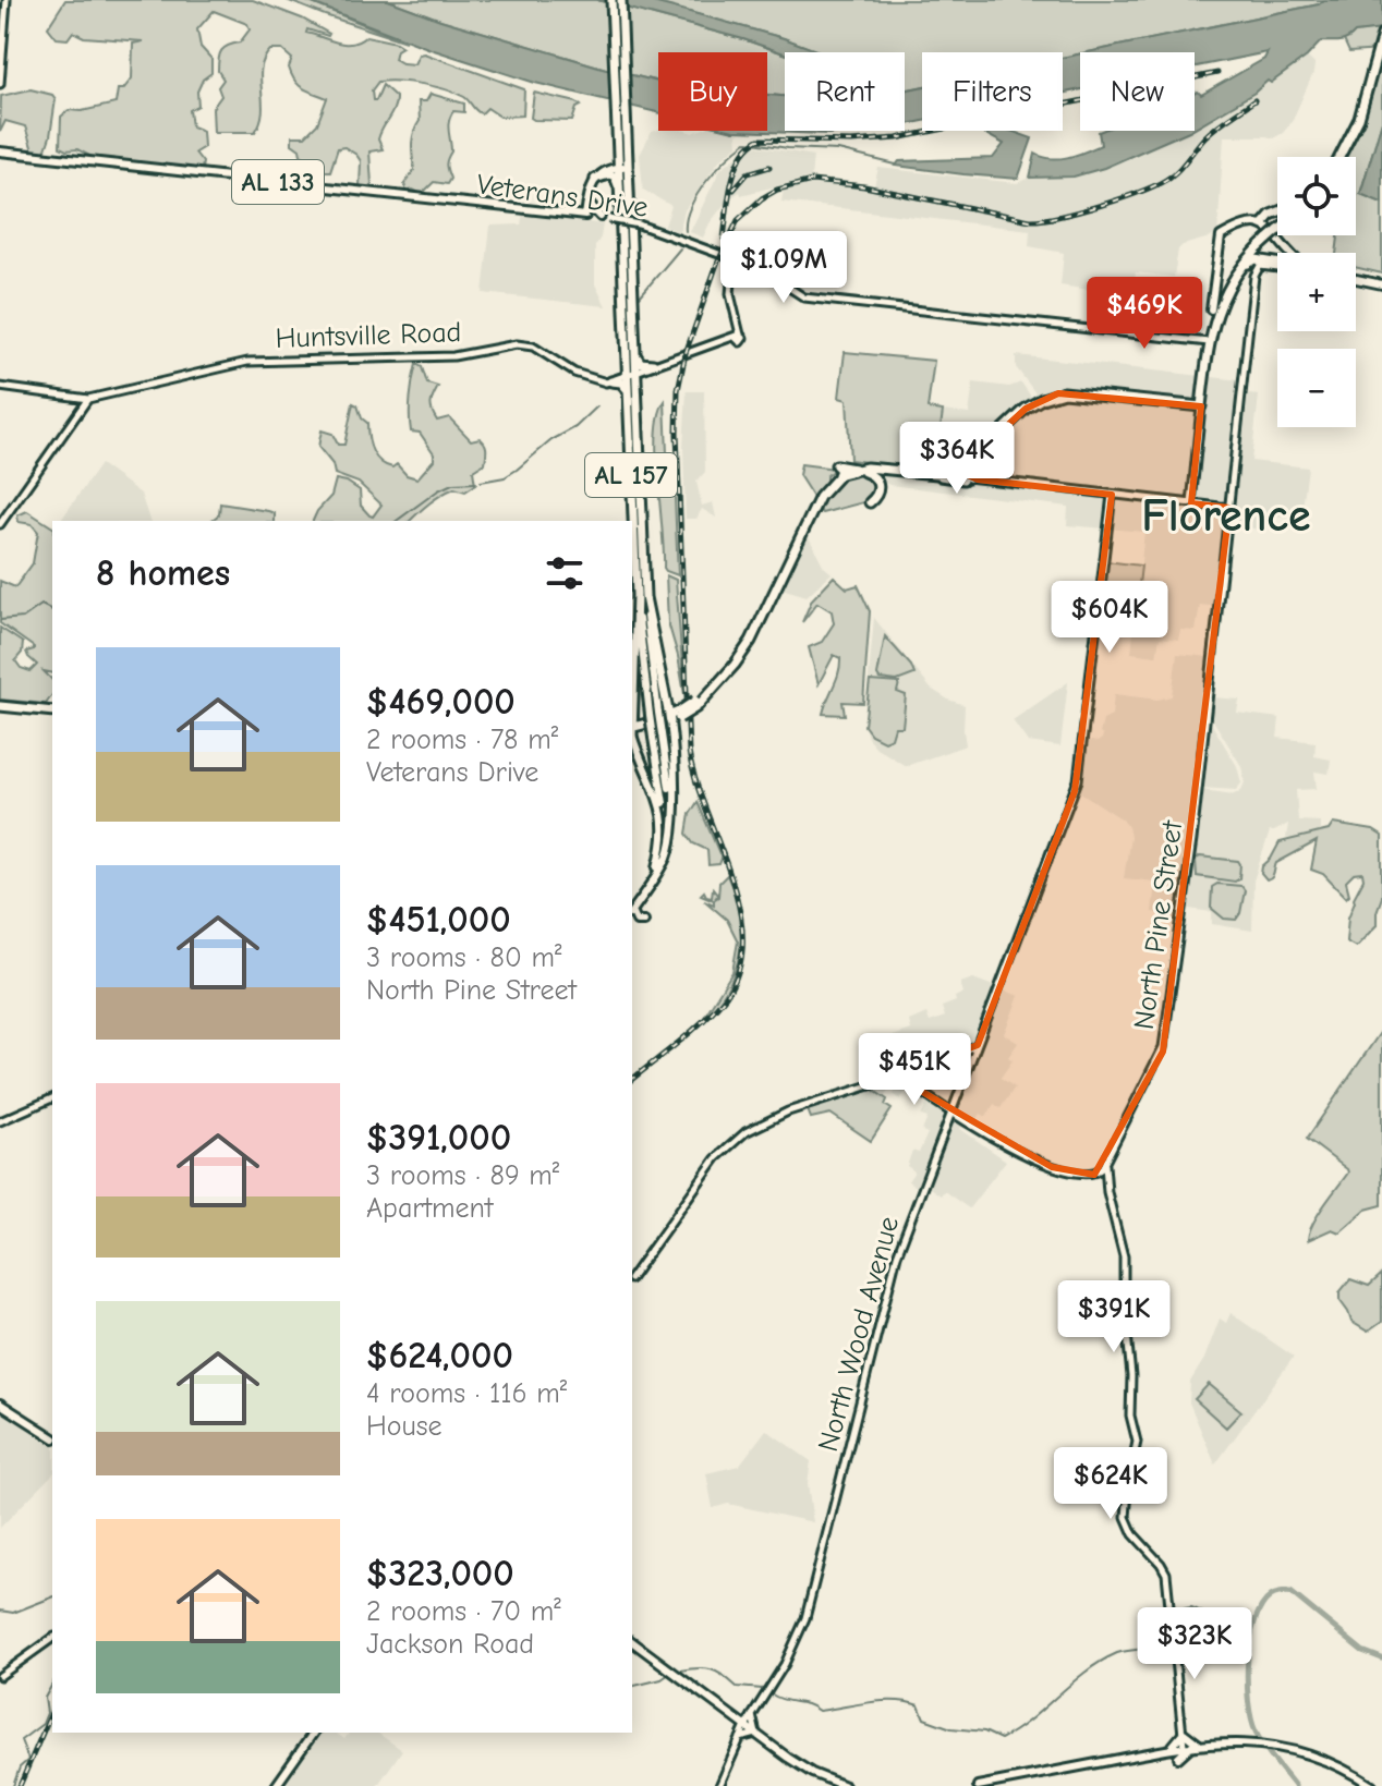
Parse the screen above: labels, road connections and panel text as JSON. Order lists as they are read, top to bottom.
{
  "streets": {
    "highway": ["AL 157"],
    "main road": [
      "AL 133",
      "Veterans Drive",
      "Huntsville Road",
      "North Pine Street",
      "North Wood Avenue"
    ]
  },
  "districts": ["Florence"],
  "page": {
    "chip": [
      "Buy",
      "Rent",
      "Filters",
      "New"
    ],
    "map_buttons": ["+", "−"],
    "price": [
      "$1.09M",
      "$469K",
      "$364K",
      "$604K",
      "$451K",
      "$391K",
      "$624K",
      "$323K"
    ],
    "heading": "8 homes",
    "list": [
      {
        "name": "$469,000",
        "note": "2 rooms · 78 m² · Veterans Drive"
      },
      {
        "name": "$451,000",
        "note": "3 rooms · 80 m² · North Pine Street"
      },
      {
        "name": "$391,000",
        "note": "3 rooms · 89 m² · Apartment"
      },
      {
        "name": "$624,000",
        "note": "4 rooms · 116 m² · House"
      },
      {
        "name": "$323,000",
        "note": "2 rooms · 70 m² · Jackson Road"
      }
    ]
  }
}
